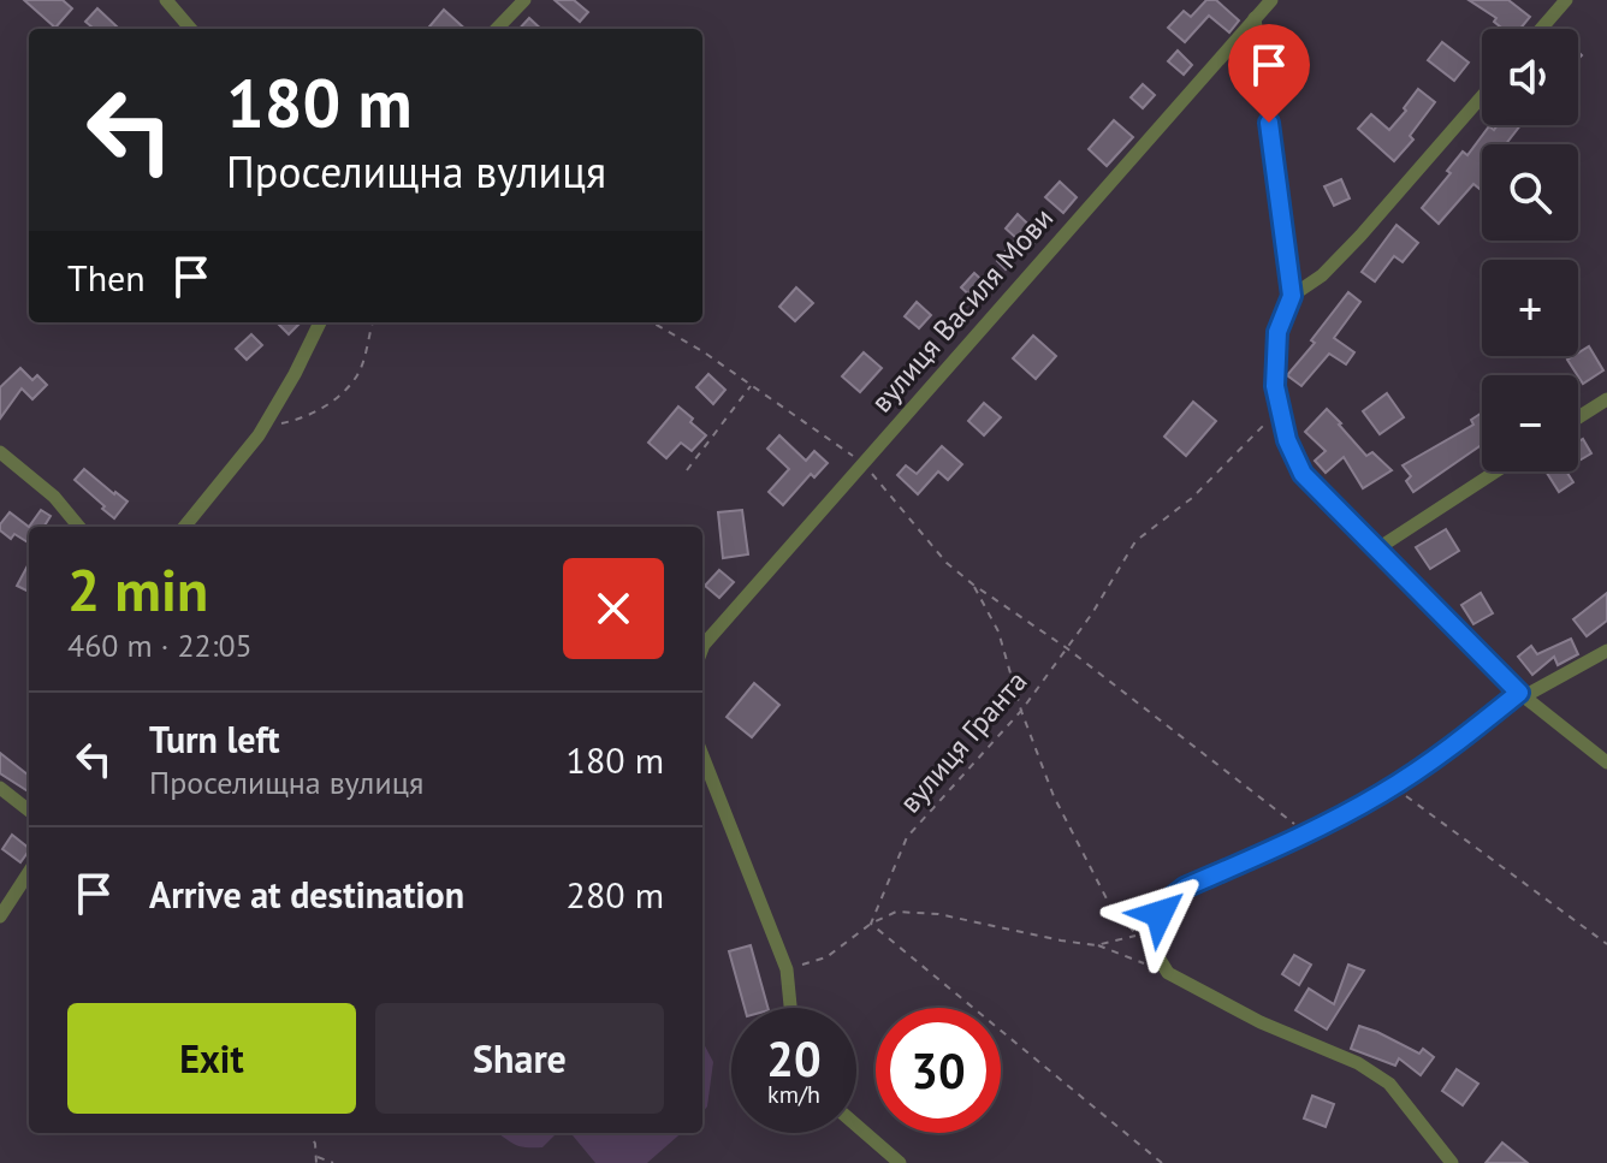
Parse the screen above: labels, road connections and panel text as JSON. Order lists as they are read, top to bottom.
{
  "streets": {
    "street": ["вулиця Василя Мови"],
    "path": ["вулиця Гранта"]
  },
  "page": {
    "map_buttons": ["+", "−"],
    "turn": ["180 m", "Проселищна вулиця"],
    "then": "Then",
    "heading": ["2 min", "460 m · 22:05"],
    "list": [
      {
        "name": "Turn left",
        "note": "Проселищна вулиця",
        "value": "180 m"
      },
      {
        "name": "Arrive at destination",
        "value": "280 m"
      }
    ],
    "buttons": ["Exit", "Share"],
    "speed": "20 km/h",
    "limit": "30"
  }
}
